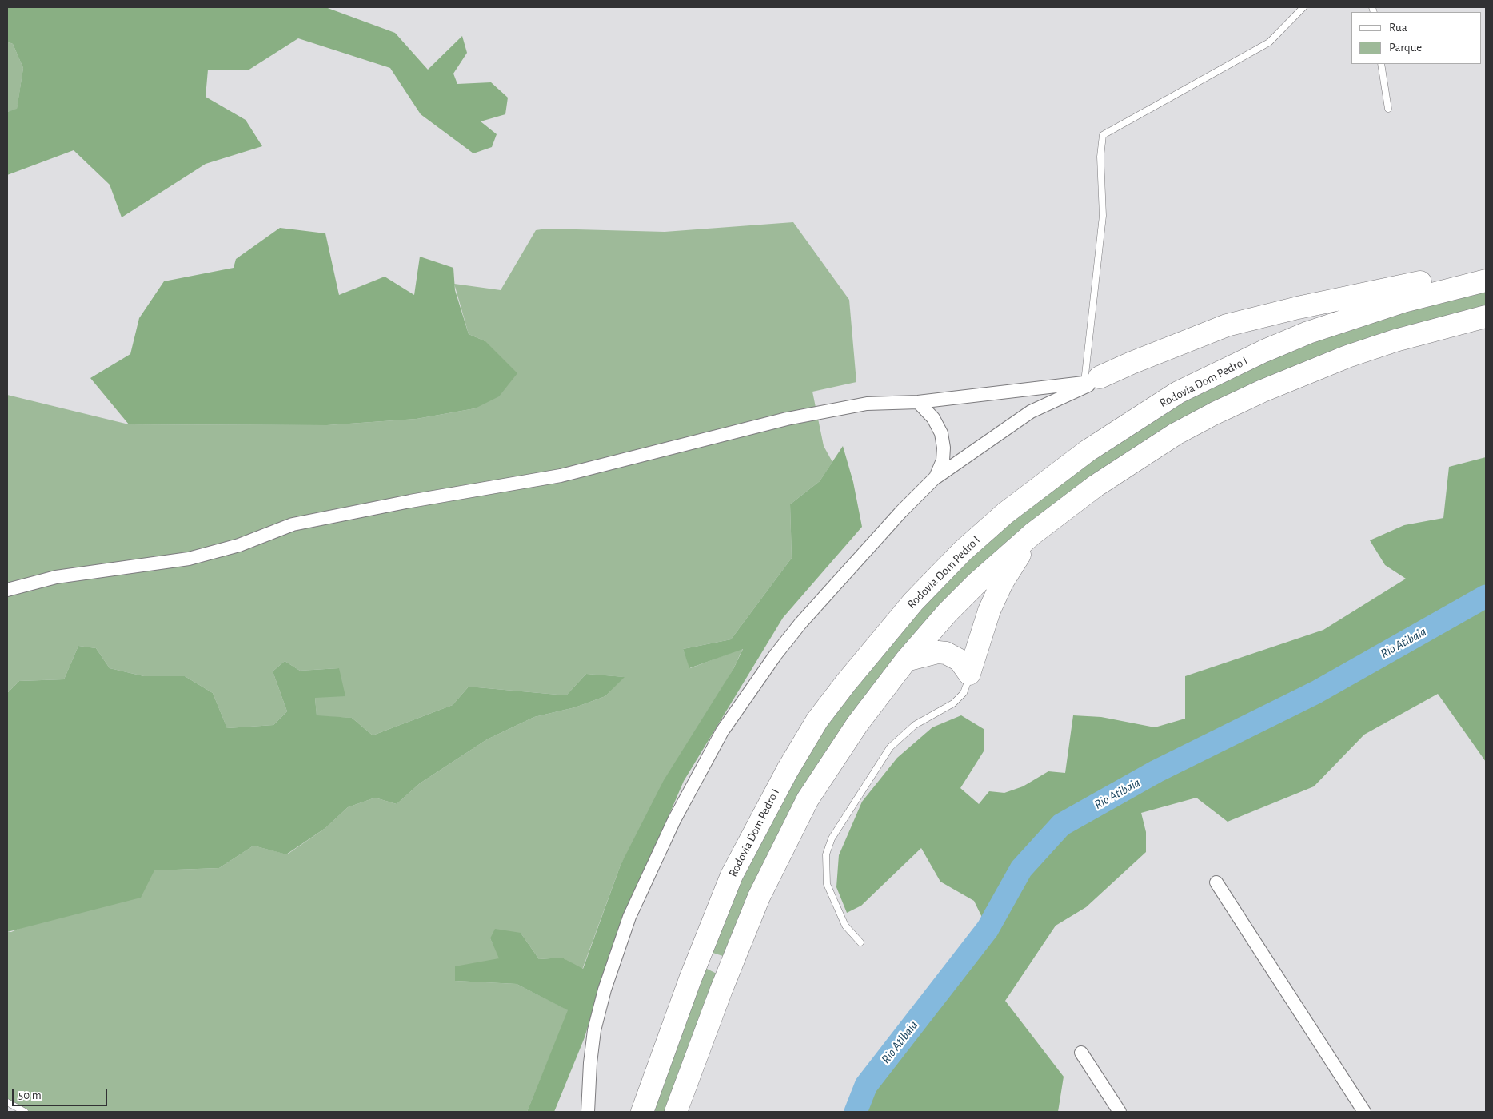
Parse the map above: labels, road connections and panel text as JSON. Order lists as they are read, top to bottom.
{
  "streets": {
    "highway": ["Rodovia Dom Pedro I"]
  },
  "water": ["Rio Atibaia"],
  "legend": ["Rua", "Parque"],
  "scale_bar": "50 m"
}
